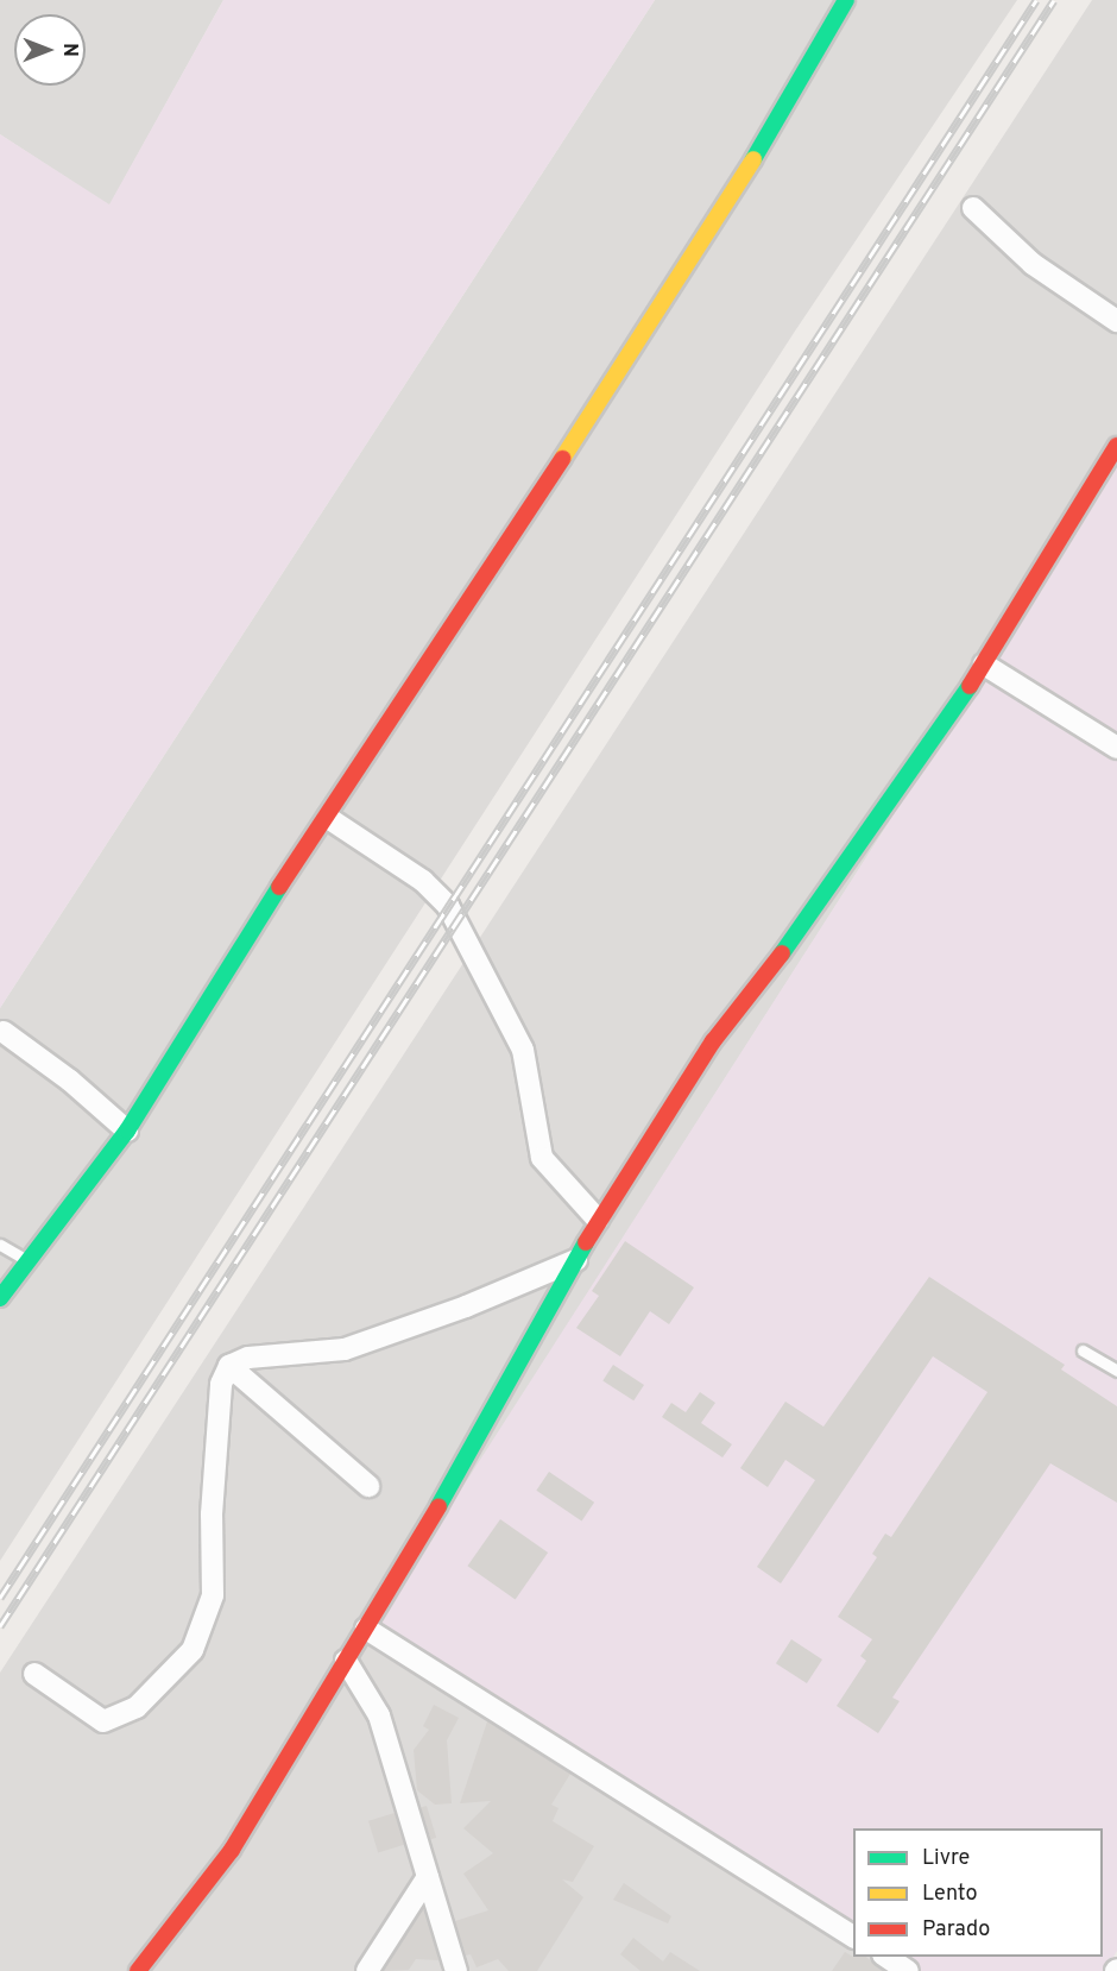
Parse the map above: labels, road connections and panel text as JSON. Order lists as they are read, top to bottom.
{
  "legend": ["Livre", "Lento", "Parado"],
  "north": "right"
}
